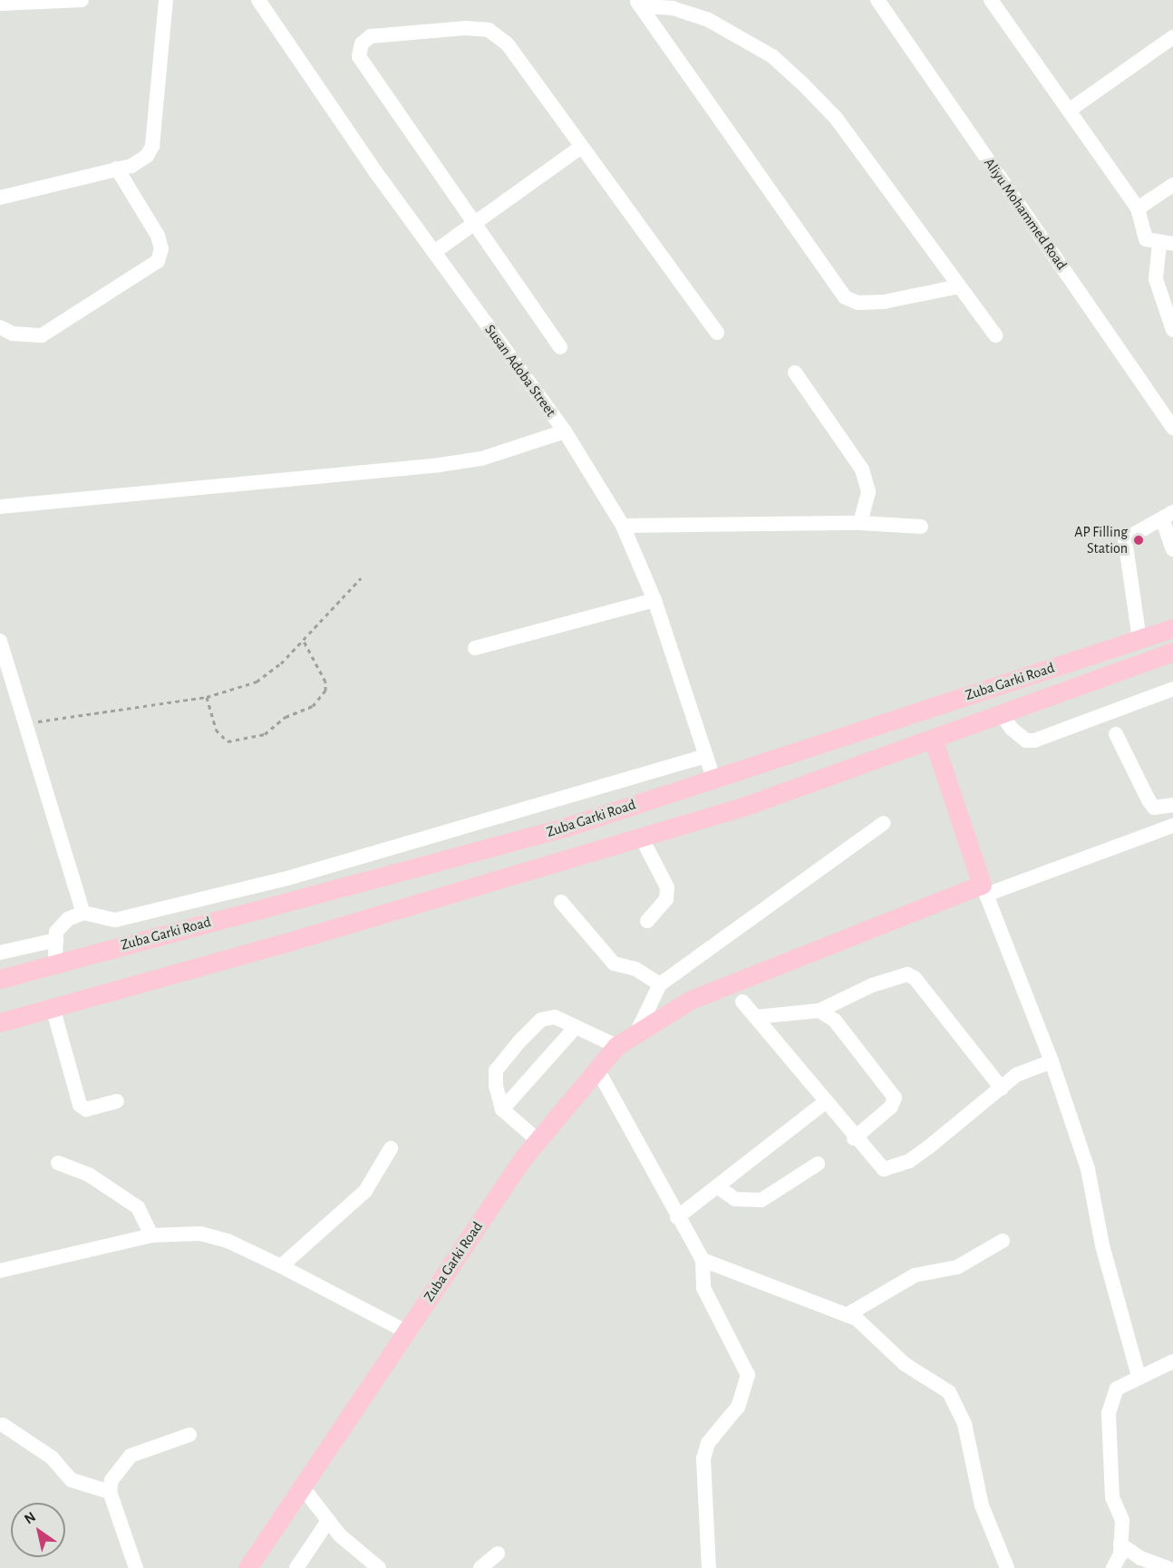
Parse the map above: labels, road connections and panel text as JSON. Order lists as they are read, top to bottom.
{
  "streets": {
    "main road": ["Zuba Garki Road"],
    "street": ["Aliyu Mohammed Road", "Susan Adoba Street"]
  },
  "crossings": [
    ["Susan Adoba Street", "Zuba Garki Road"]
  ],
  "places": ["AP Filling Station"],
  "north": "top left"
}
